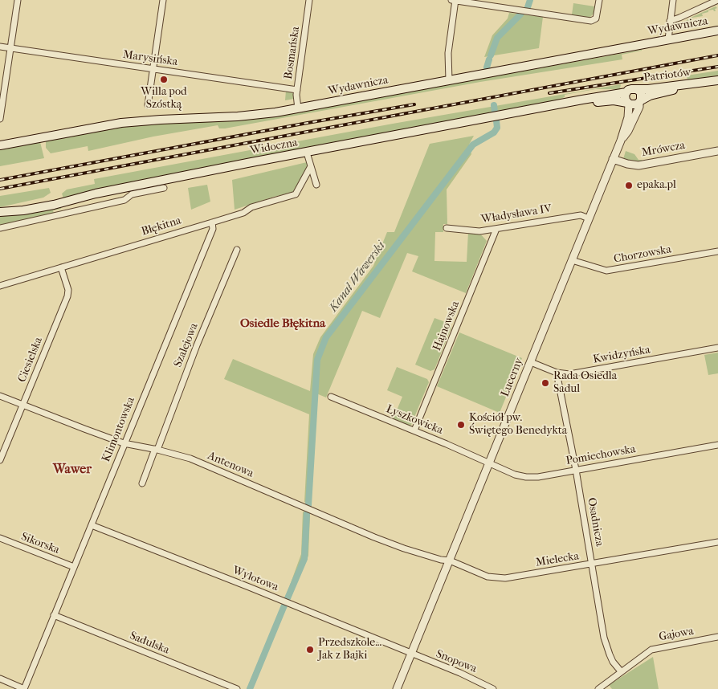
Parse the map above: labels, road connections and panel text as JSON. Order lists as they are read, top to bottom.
{
  "streets": {
    "main road": ["Wydawnicza", "Patriotów", "Widoczna"],
    "street": [
      "Bosmańska",
      "Marysińska",
      "Mrówcza",
      "Władysława IV",
      "Błękitna",
      "Chorzowska",
      "Hajnowska",
      "Szalejowa",
      "Kwidzyńska",
      "Ciesielska",
      "Lucerny",
      "Łyszkowicka",
      "Klimontowska",
      "Pomiechowska",
      "Antenowa",
      "Osadnicza",
      "Sikorska",
      "Mielecka",
      "Wylotowa",
      "Gajowa",
      "Sadulska",
      "Snopowa"
    ]
  },
  "crossings": [
    ["Wydawnicza", "Bosmańska"],
    ["Bosmańska", "Marysińska"],
    ["Patriotów", "Widoczna"],
    ["Patriotów", "Lucerny"],
    ["Widoczna", "Lucerny"],
    ["Mrówcza", "Lucerny"],
    ["Władysława IV", "Hajnowska"],
    ["Władysława IV", "Lucerny"],
    ["Błękitna", "Ciesielska"],
    ["Błękitna", "Klimontowska"],
    ["Chorzowska", "Lucerny"],
    ["Hajnowska", "Łyszkowicka"],
    ["Szalejowa", "Antenowa"],
    ["Kwidzyńska", "Lucerny"],
    ["Kwidzyńska", "Osadnicza"],
    ["Ciesielska", "Antenowa"],
    ["Lucerny", "Łyszkowicka"],
    ["Lucerny", "Pomiechowska"],
    ["Lucerny", "Antenowa"],
    ["Lucerny", "Mielecka"],
    ["Lucerny", "Wylotowa"],
    ["Lucerny", "Snopowa"],
    ["Łyszkowicka", "Pomiechowska"],
    ["Klimontowska", "Antenowa"],
    ["Klimontowska", "Sikorska"],
    ["Klimontowska", "Wylotowa"],
    ["Klimontowska", "Sadulska"],
    ["Pomiechowska", "Osadnicza"],
    ["Antenowa", "Mielecka"],
    ["Osadnicza", "Mielecka"],
    ["Osadnicza", "Gajowa"],
    ["Wylotowa", "Snopowa"]
  ],
  "districts": ["Osiedle Błękitna", "Wawer"],
  "water": ["Kanał Wawerski"],
  "places": [
    "Willa pod Szóstką",
    "epaka.pl",
    "Rada Osiedla Sadul",
    "Kościół pw. Świętego Benedykta",
    "Przedszkole... Jak z Bajki"
  ]
}
